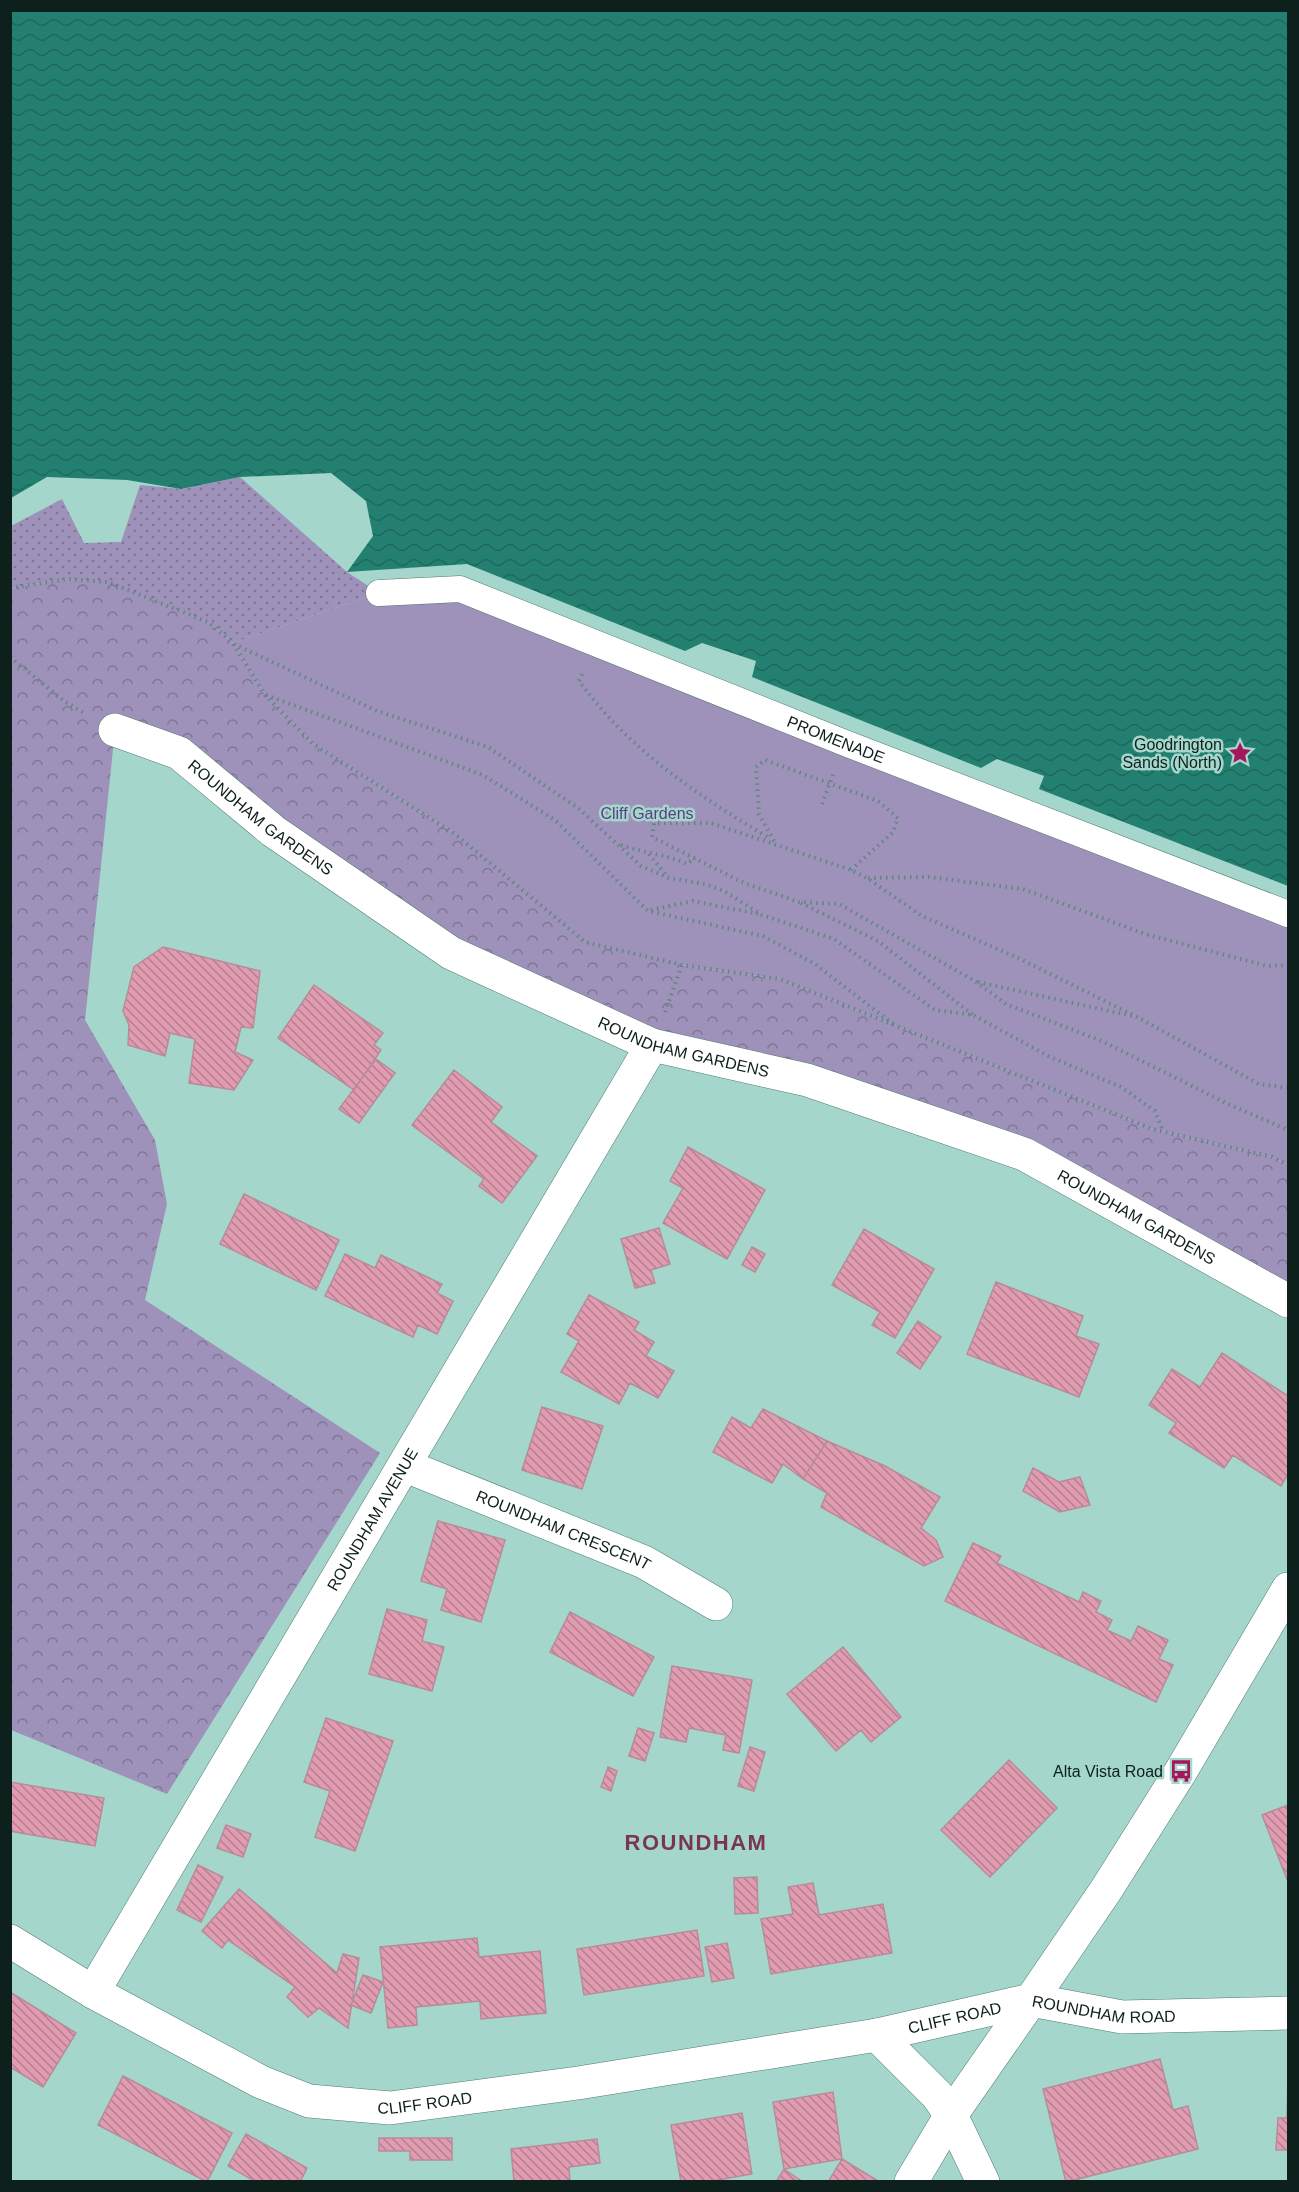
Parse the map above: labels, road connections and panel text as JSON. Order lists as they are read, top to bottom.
{
  "streets": {
    "street": [
      "PROMENADE",
      "ROUNDHAM GARDENS",
      "ROUNDHAM AVENUE",
      "ROUNDHAM CRESCENT",
      "ROUNDHAM ROAD",
      "CLIFF ROAD"
    ]
  },
  "crossings": [
    ["ROUNDHAM GARDENS", "ROUNDHAM AVENUE"],
    ["ROUNDHAM AVENUE", "ROUNDHAM CRESCENT"],
    ["ROUNDHAM AVENUE", "CLIFF ROAD"],
    ["ROUNDHAM ROAD", "CLIFF ROAD"]
  ],
  "districts": ["ROUNDHAM"],
  "parks": ["Cliff Gardens"],
  "places": {
    "place": ["Goodrington Sands (North)"],
    "bus stop": ["Alta Vista Road"]
  }
}
